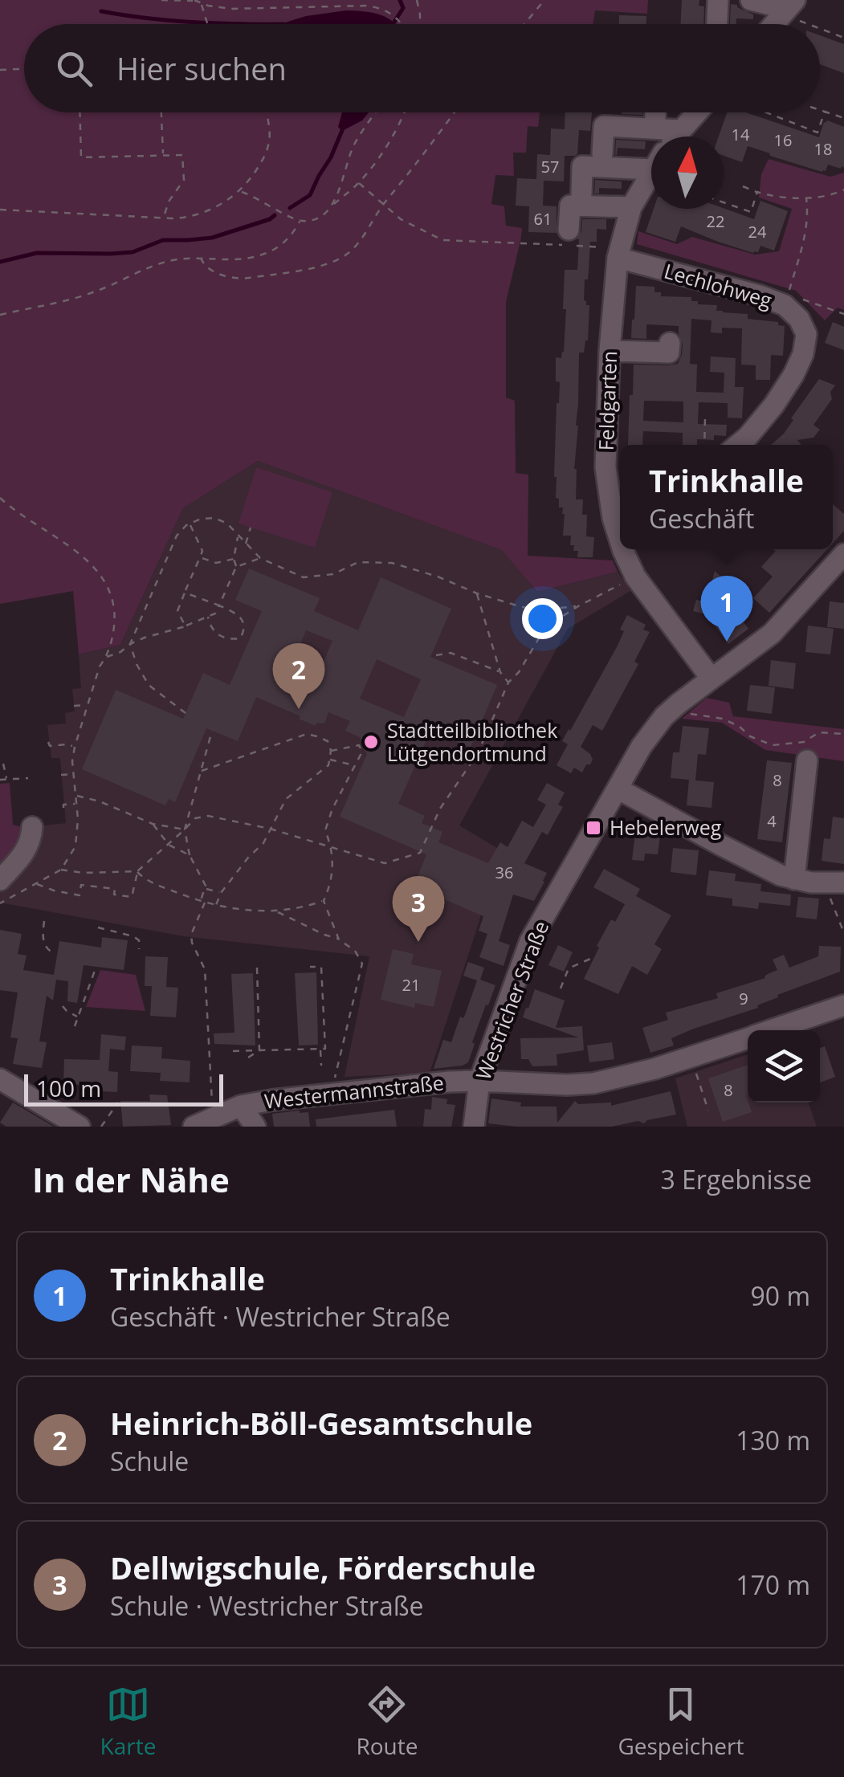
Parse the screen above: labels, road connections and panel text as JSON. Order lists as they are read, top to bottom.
{
  "streets": {
    "street": [
      "Lechlohweg",
      "Feldgarten",
      "Westricher Straße",
      "Westermannstraße"
    ]
  },
  "crossings": [
    ["Lechlohweg", "Feldgarten"],
    ["Feldgarten", "Westricher Straße"],
    ["Westricher Straße", "Westermannstraße"]
  ],
  "places": {
    "other": ["Stadtteilbibliothek Lütgendortmund"],
    "transit": ["Hebelerweg"]
  },
  "house_numbers": [
    "14",
    "16",
    "18",
    "57",
    "61",
    "22",
    "24",
    "8",
    "4",
    "36",
    "21",
    "9",
    "8"
  ],
  "scale_bar": "100 m",
  "north": "top",
  "page": {
    "search": "Hier suchen",
    "popup": ["Trinkhalle", "Geschäft"],
    "pins": ["1", "2", "3"],
    "scale": "100 m",
    "heading": ["In der Nähe", "3 Ergebnisse"],
    "list": [
      {
        "mark": "1",
        "name": "Trinkhalle",
        "note": "Geschäft · Westricher Straße",
        "value": "90 m"
      },
      {
        "mark": "2",
        "name": "Heinrich-Böll-Gesamtschule",
        "note": "Schule",
        "value": "130 m"
      },
      {
        "mark": "3",
        "name": "Dellwigschule, Förderschule",
        "note": "Schule · Westricher Straße",
        "value": "170 m"
      }
    ],
    "nav": ["Karte", "Route", "Gespeichert"]
  }
}
